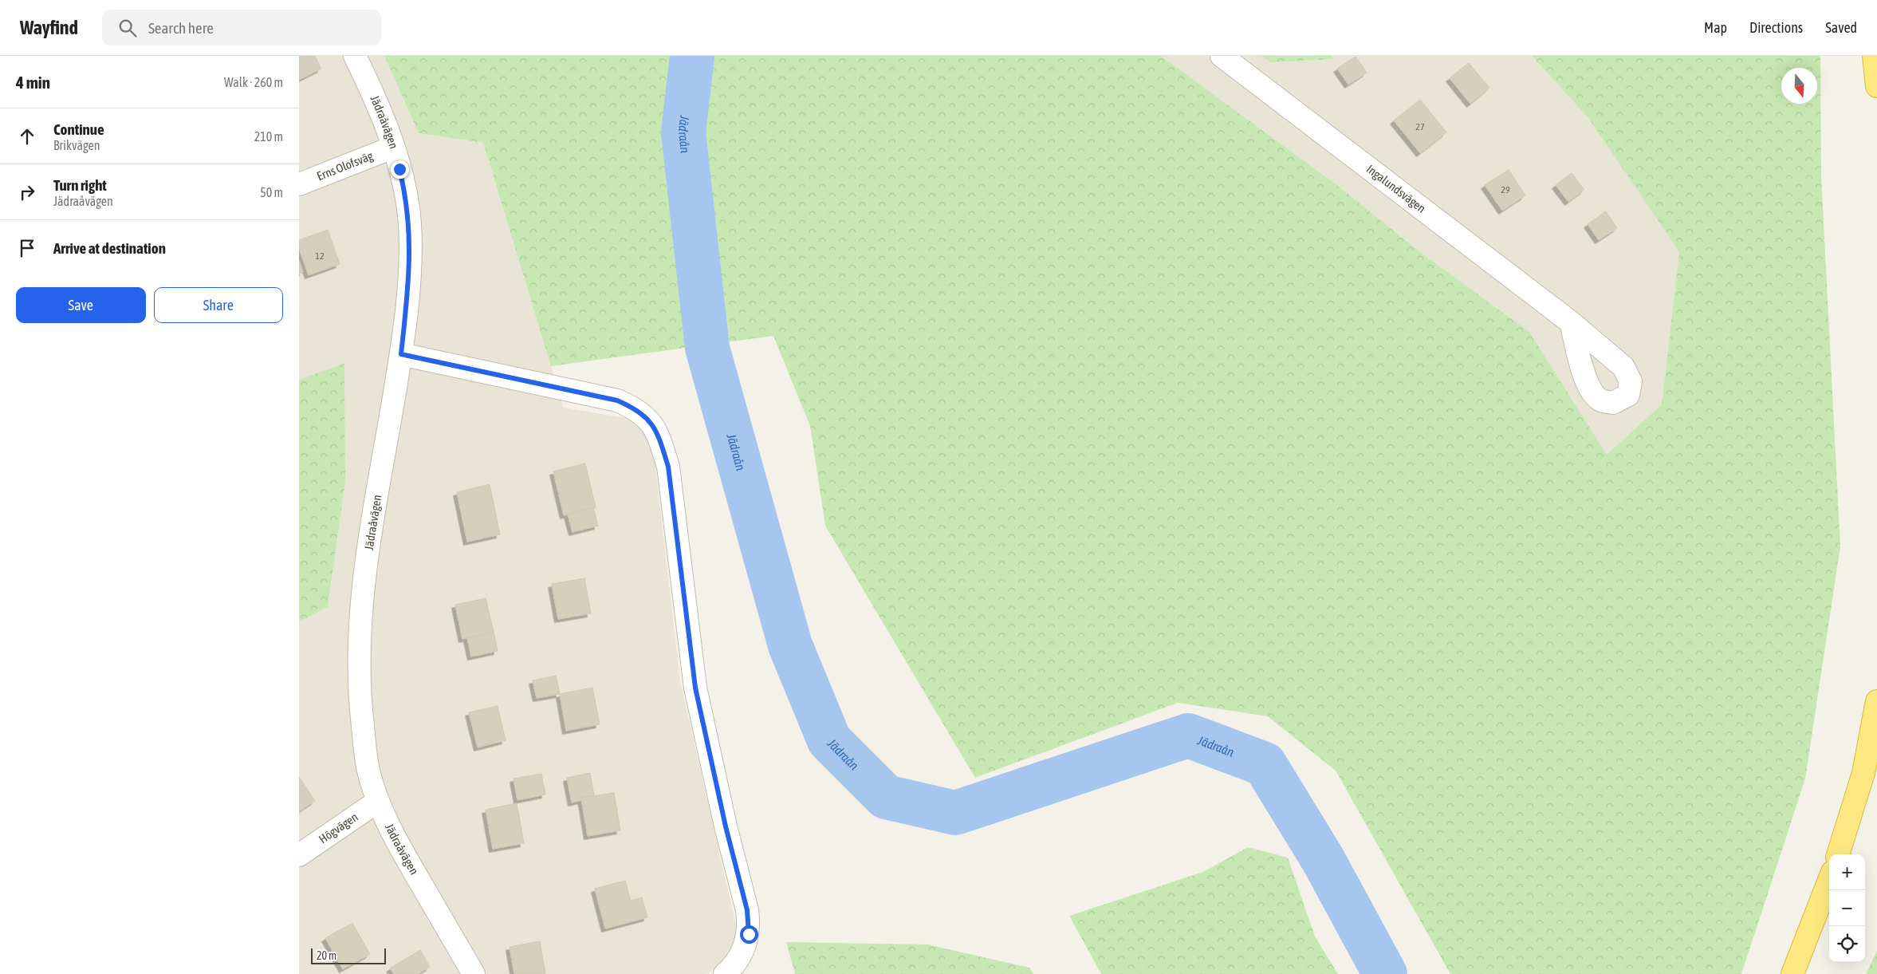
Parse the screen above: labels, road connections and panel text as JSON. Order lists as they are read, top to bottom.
{
  "streets": {
    "street": [
      "Jädraåvägen",
      "Erns Olofsväg",
      "Ingalundsvägen",
      "Högvägen"
    ]
  },
  "crossings": [
    ["Jädraåvägen", "Erns Olofsväg"],
    ["Jädraåvägen", "Högvägen"]
  ],
  "water": ["Jädraån"],
  "house_numbers": ["27", "29", "12"],
  "scale_bar": "20 m",
  "north": "bottom",
  "page": {
    "header": "Wayfind",
    "search": "Search here",
    "nav": ["Map", "Directions", "Saved"],
    "heading": ["4 min", "Walk · 260 m"],
    "list": [
      ["Continue", "Brikvägen", "210 m"],
      ["Turn right", "Jädraåvägen", "50 m"],
      "Arrive at destination"
    ],
    "buttons": ["Save", "Share"],
    "map_buttons": ["+", "−"],
    "scale": "20 m"
  }
}
